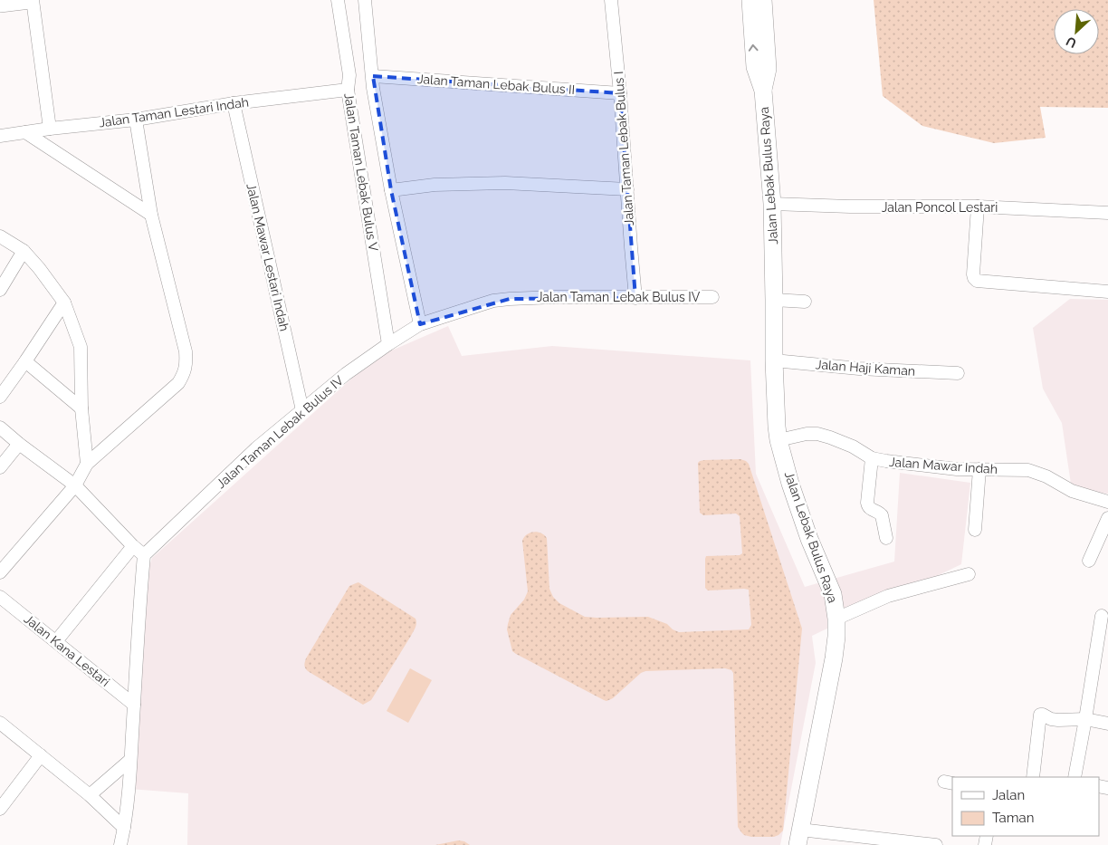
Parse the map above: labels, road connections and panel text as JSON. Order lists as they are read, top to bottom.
{
  "streets": {
    "main road": ["Jalan Lebak Bulus Raya"],
    "street": [
      "Jalan Taman Lebak Bulus II",
      "Jalan Taman Lestari Indah",
      "Jalan Taman Lebak Bulus I",
      "Jalan Taman Lebak Bulus V",
      "Jalan Poncol Lestari",
      "Jalan Mawar Lestari Indah",
      "Jalan Taman Lebak Bulus IV",
      "Jalan Haji Kaman",
      "Jalan Mawar Indah",
      "Jalan Kana Lestari"
    ]
  },
  "crossings": [
    ["Jalan Taman Lebak Bulus II", "Jalan Taman Lebak Bulus I"],
    ["Jalan Taman Lebak Bulus II", "Jalan Taman Lebak Bulus V"],
    ["Jalan Taman Lestari Indah", "Jalan Taman Lebak Bulus V"],
    ["Jalan Taman Lestari Indah", "Jalan Mawar Lestari Indah"],
    ["Jalan Taman Lebak Bulus I", "Jalan Taman Lebak Bulus IV"],
    ["Jalan Taman Lebak Bulus V", "Jalan Taman Lebak Bulus IV"],
    ["Jalan Lebak Bulus Raya", "Jalan Poncol Lestari"],
    ["Jalan Lebak Bulus Raya", "Jalan Haji Kaman"],
    ["Jalan Lebak Bulus Raya", "Jalan Mawar Indah"],
    ["Jalan Mawar Lestari Indah", "Jalan Taman Lebak Bulus IV"]
  ],
  "legend": ["Jalan", "Taman"],
  "north": "bottom left"
}
